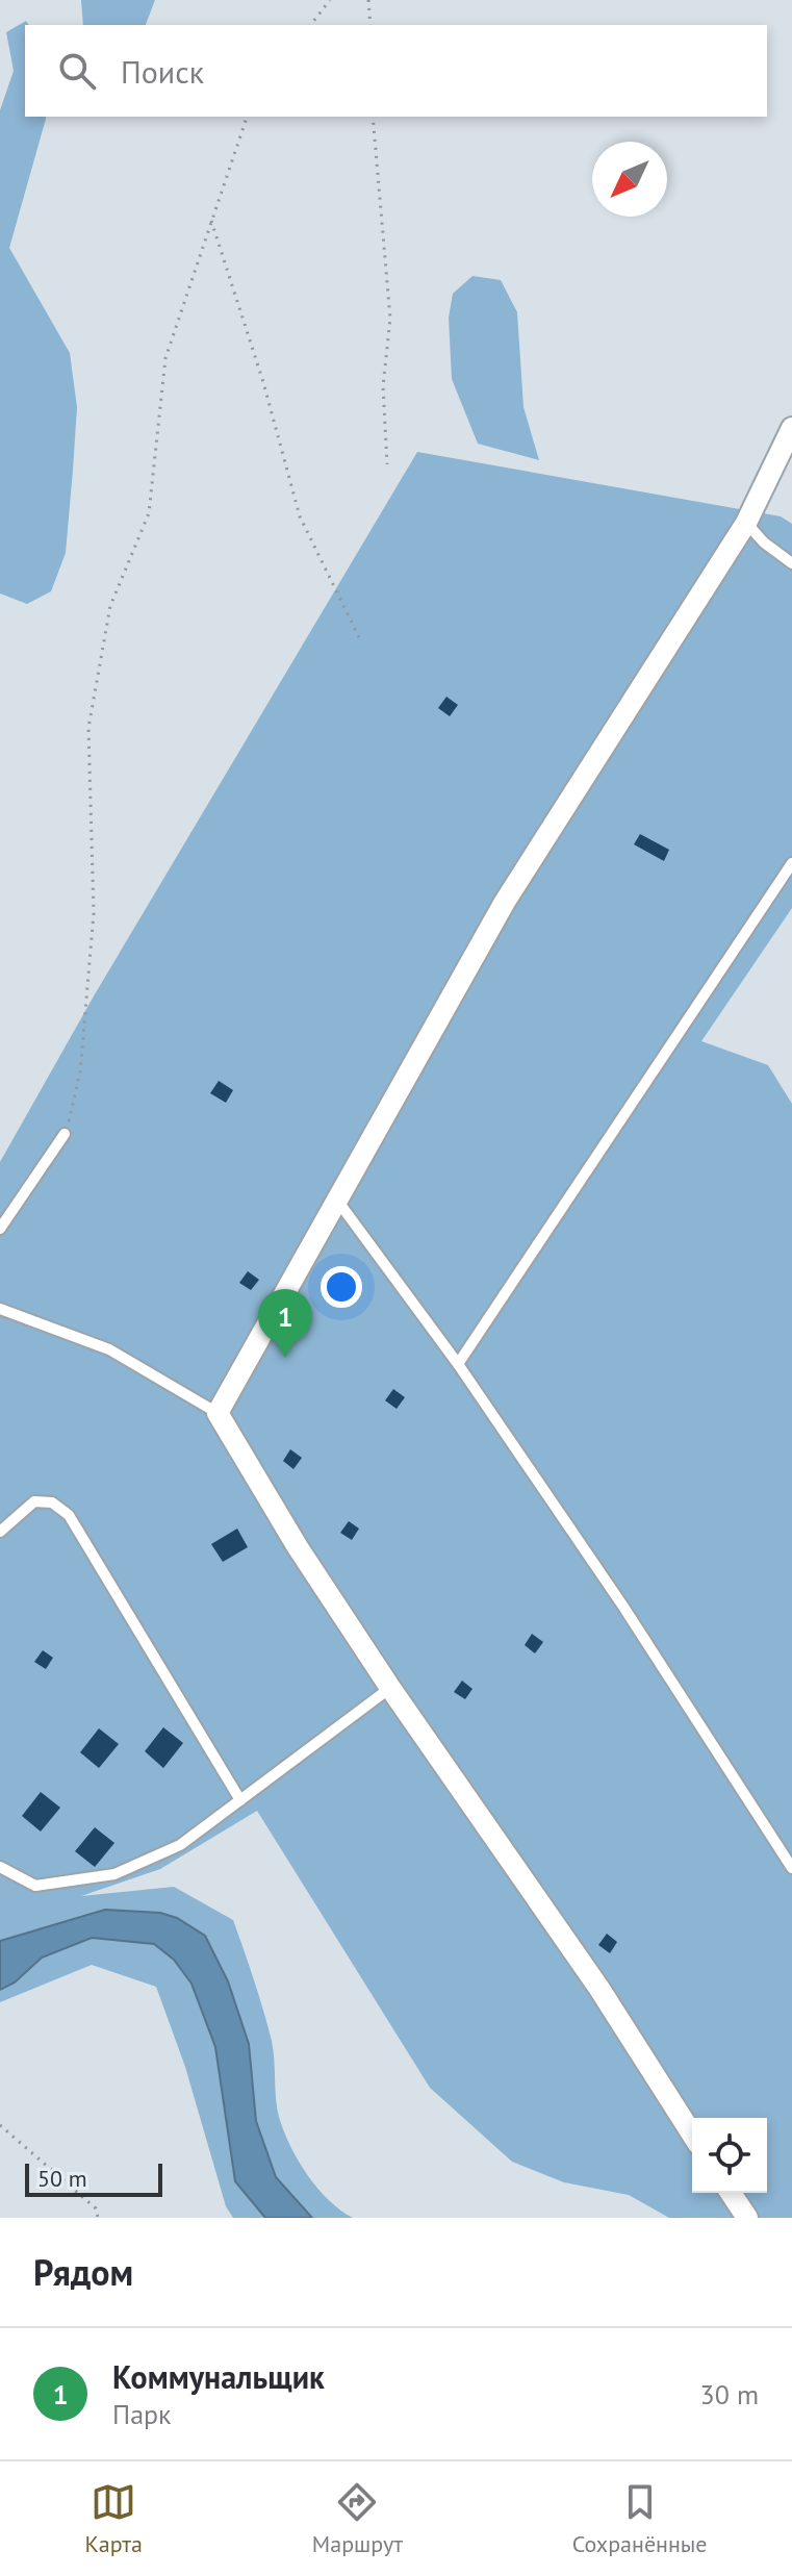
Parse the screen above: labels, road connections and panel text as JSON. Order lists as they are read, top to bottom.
{
  "scale_bar": "50 m",
  "north": "bottom left",
  "page": {
    "search": "Поиск",
    "pins": "1",
    "scale": "50 m",
    "heading": "Рядом",
    "list": [
      {
        "mark": "1",
        "name": "Коммунальщик",
        "note": "Парк",
        "value": "30 m"
      }
    ],
    "nav": ["Карта", "Маршрут", "Сохранённые"]
  }
}
